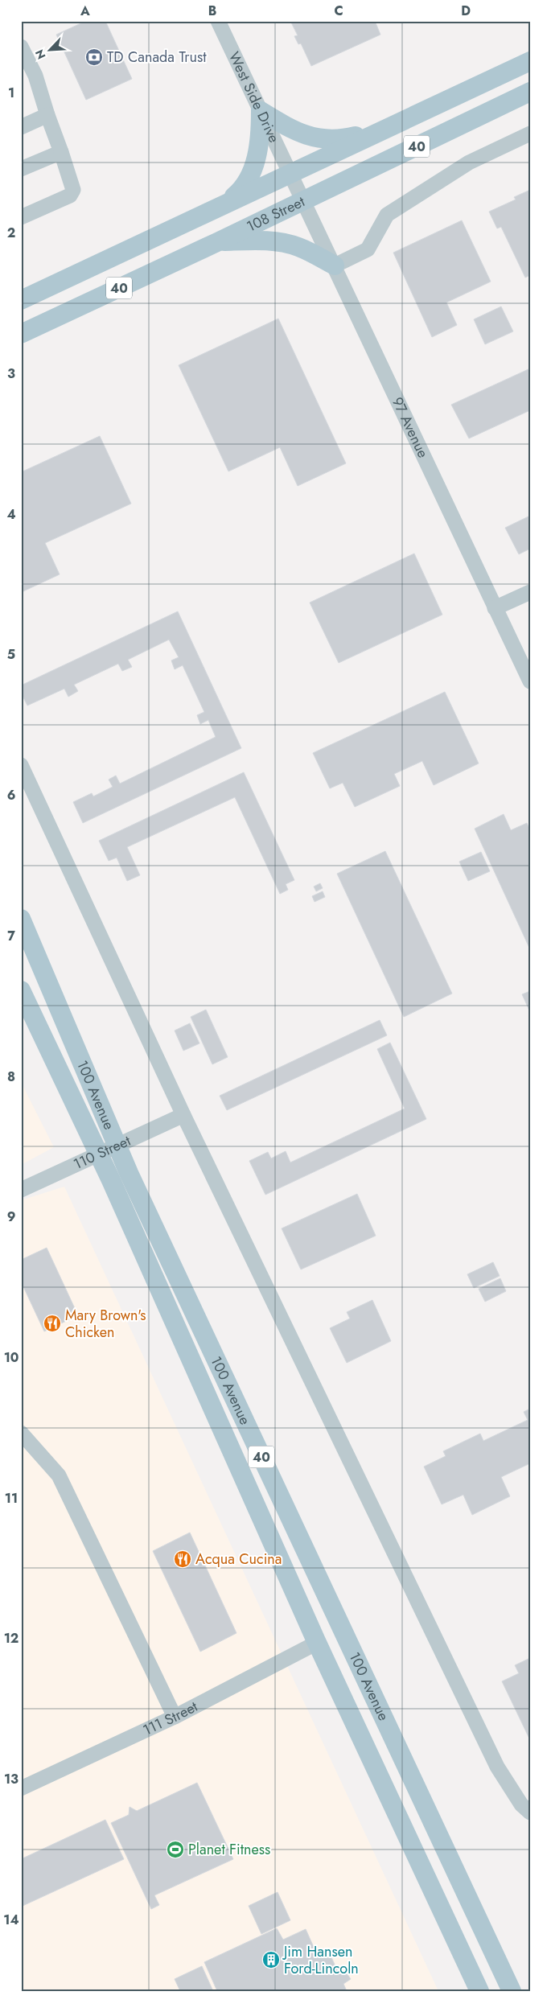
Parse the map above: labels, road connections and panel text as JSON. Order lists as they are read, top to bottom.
{
  "streets": {
    "main road": ["40", "108 Street", "100 Avenue"],
    "street": [
      "West Side Drive",
      "97 Avenue",
      "110 Street",
      "111 Street"
    ]
  },
  "crossings": [
    ["West Side Drive", "40"],
    ["West Side Drive", "97 Avenue"],
    ["40", "97 Avenue"],
    ["108 Street", "97 Avenue"],
    ["100 Avenue", "110 Street"],
    ["100 Avenue", "111 Street"]
  ],
  "places": {
    "bank": ["TD Canada Trust"],
    "restaurant": ["Mary Brown's Chicken", "Acqua Cucina"],
    "sports": ["Planet Fitness"],
    "building": ["Jim Hansen Ford-Lincoln"]
  },
  "north": "bottom left",
  "grid": {
    "columns": [
      "A",
      "B",
      "C",
      "D"
    ],
    "rows": [
      "1",
      "2",
      "3",
      "4",
      "5",
      "6",
      "7",
      "8",
      "9",
      "10",
      "11",
      "12",
      "13",
      "14"
    ]
  }
}
